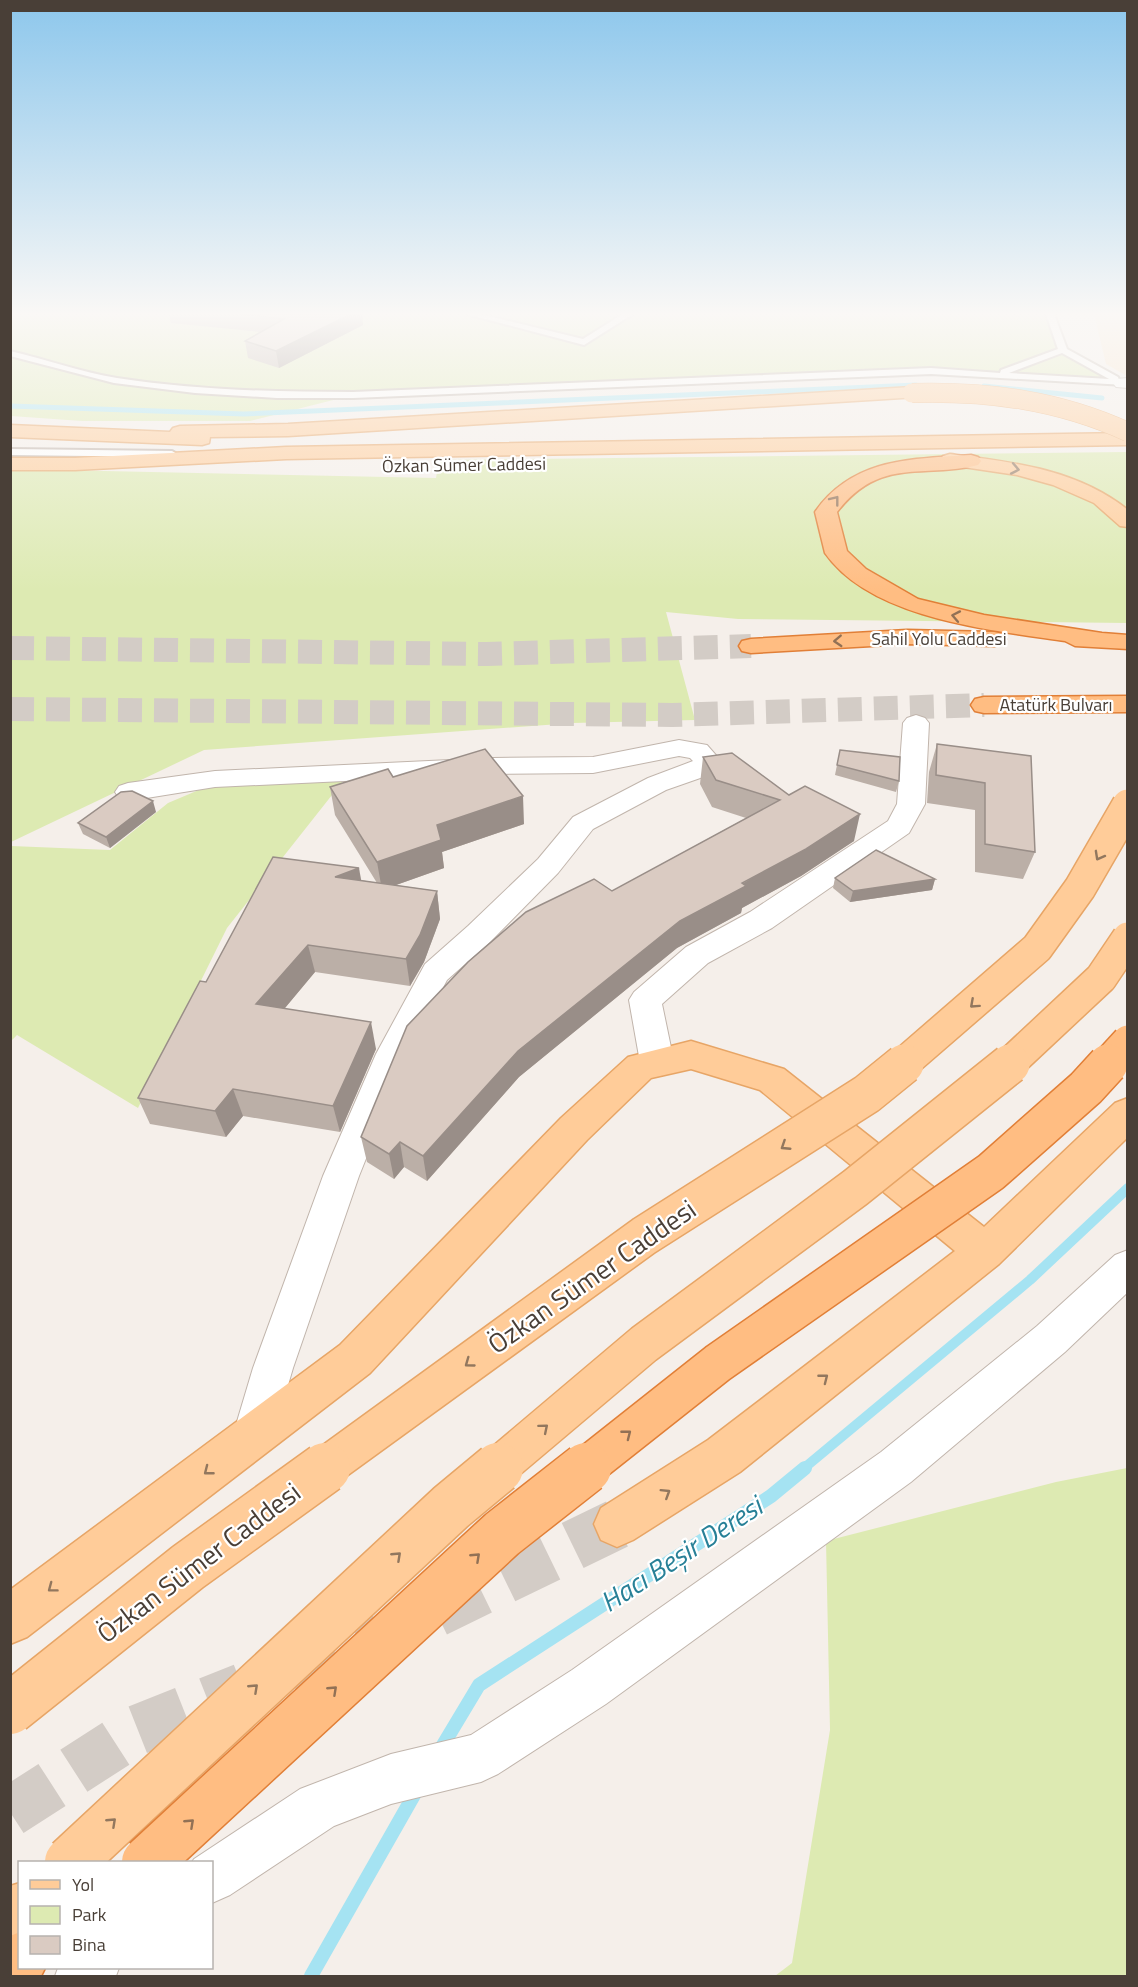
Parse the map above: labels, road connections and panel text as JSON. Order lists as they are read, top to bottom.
{
  "streets": {
    "highway": ["Sahil Yolu Caddesi", "Atatürk Bulvarı"],
    "main road": ["Özkan Sümer Caddesi"]
  },
  "one_way": ["Sahil Yolu Caddesi"],
  "water": ["Hacı Beşir Deresi"],
  "legend": ["Yol", "Park", "Bina"]
}
